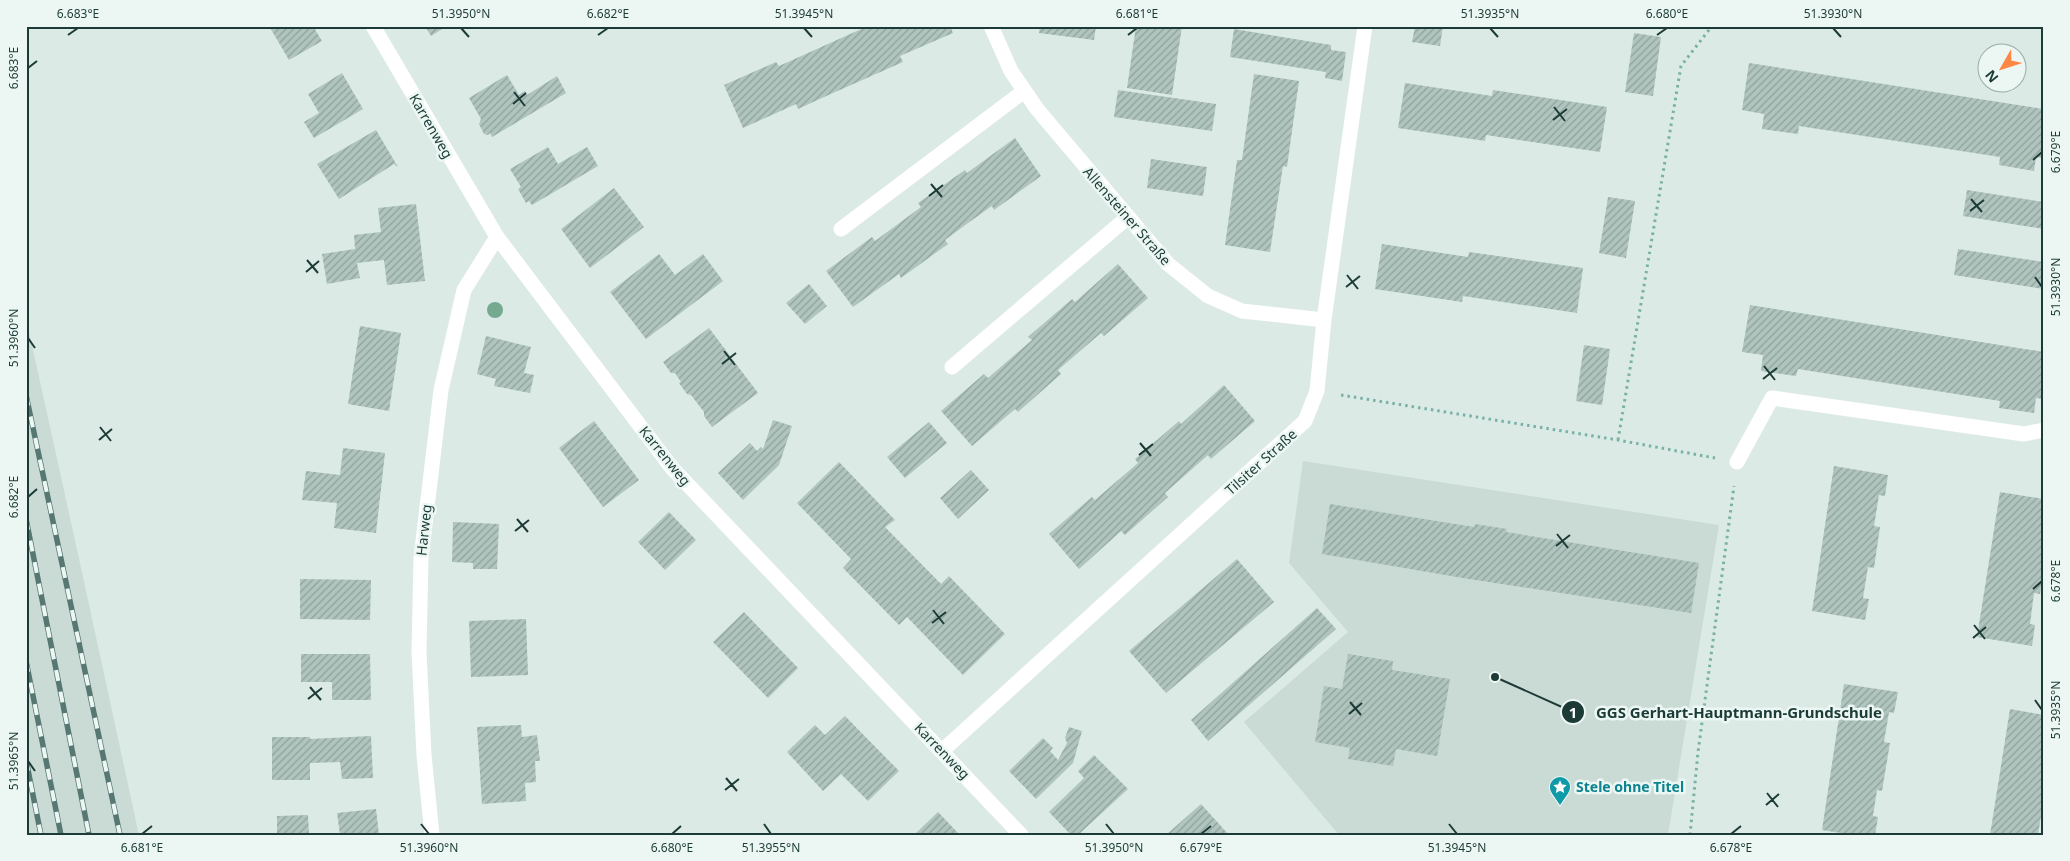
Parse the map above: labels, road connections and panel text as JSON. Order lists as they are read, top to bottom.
{
  "streets": {
    "street": [
      "Karrenweg",
      "Allensteiner Straße",
      "Tilsiter Straße",
      "Harweg"
    ]
  },
  "crossings": [
    ["Karrenweg", "Tilsiter Straße"],
    ["Karrenweg", "Harweg"],
    ["Allensteiner Straße", "Tilsiter Straße"]
  ],
  "places": {
    "other": ["GGS Gerhart-Hauptmann-Grundschule"],
    "place": ["Stele ohne Titel"]
  },
  "north": "bottom left",
  "coordinates": [
    "6.683°E",
    "51.3950°N",
    "6.682°E",
    "51.3945°N",
    "6.681°E",
    "51.3935°N",
    "6.680°E",
    "51.3930°N",
    "6.679°E",
    "51.3960°N",
    "6.678°E",
    "51.3965°N",
    "51.3955°N"
  ]
}
